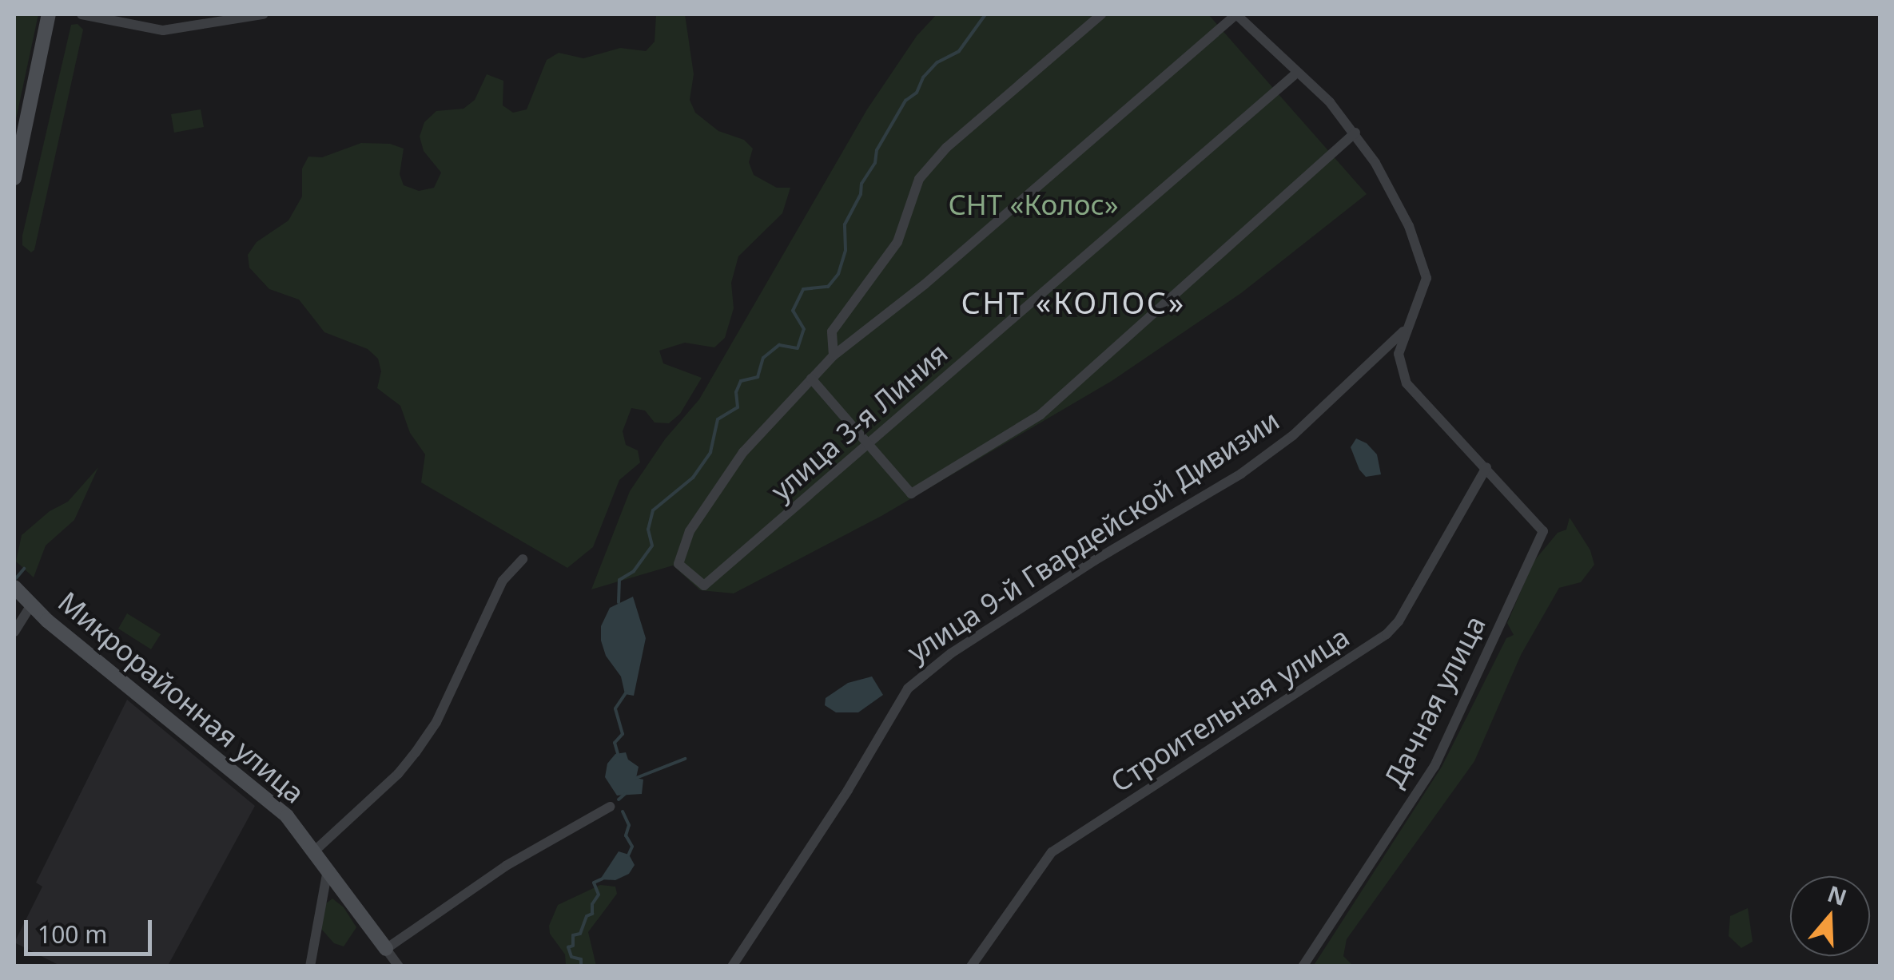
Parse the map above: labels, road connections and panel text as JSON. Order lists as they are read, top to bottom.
{
  "streets": {
    "street": [
      "улица 3-я Линия",
      "улица 9-й Гвардейской Дивизии",
      "Микрорайонная улица",
      "Дачная улица",
      "Строительная улица"
    ]
  },
  "crossings": [
    ["Дачная улица", "Строительная улица"]
  ],
  "districts": ["СНТ «КОЛОС»"],
  "parks": ["СНТ «Колос»"],
  "scale_bar": "100 m",
  "north": "top"
}
